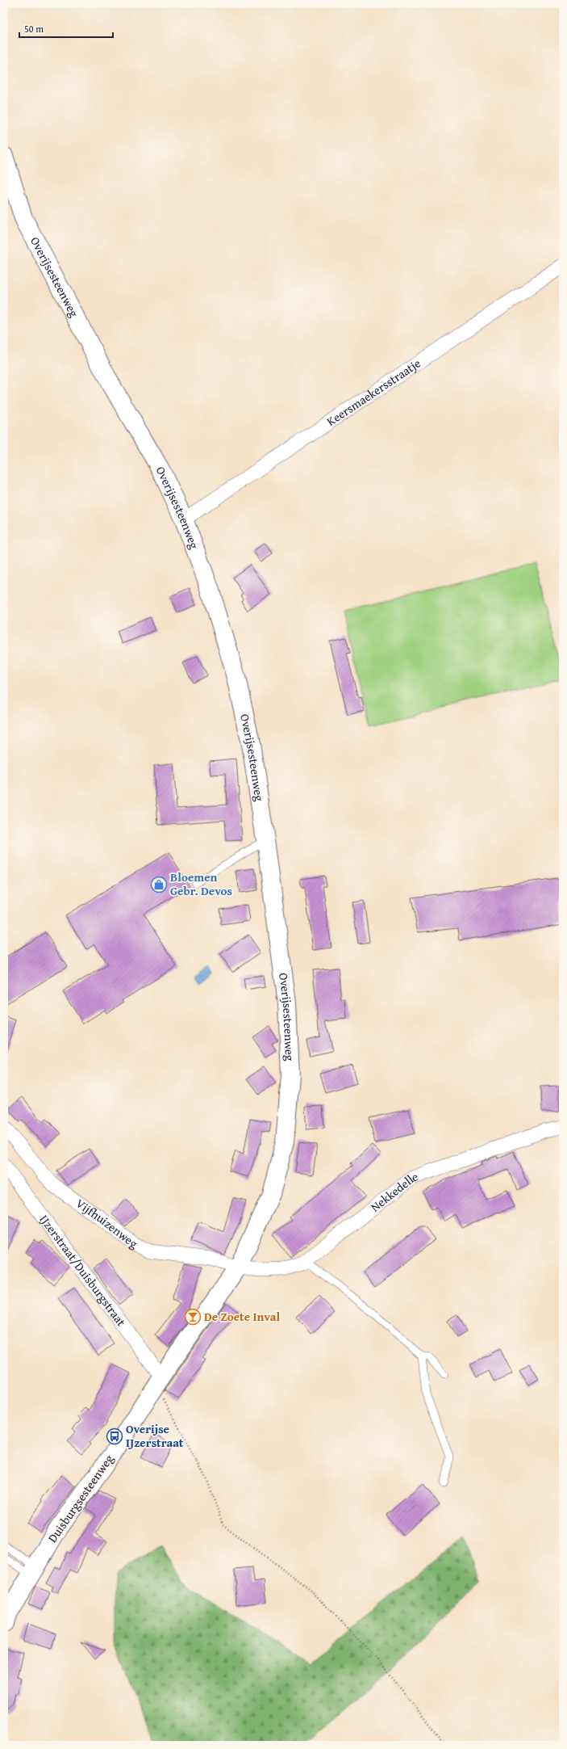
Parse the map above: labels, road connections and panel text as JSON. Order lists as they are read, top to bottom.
{
  "streets": {
    "street": [
      "Overijsesteenweg",
      "Keersmaekersstraatje",
      "Nekkedelle",
      "Vijfhuizenweg",
      "IJzerstraat/Duisburgstraat",
      "Duisburgsesteenweg"
    ]
  },
  "crossings": [
    ["Overijsesteenweg", "Keersmaekersstraatje"],
    ["Overijsesteenweg", "Nekkedelle"],
    ["Overijsesteenweg", "Vijfhuizenweg"],
    ["Overijsesteenweg", "IJzerstraat/Duisburgstraat"],
    ["Overijsesteenweg", "Duisburgsesteenweg"],
    ["Nekkedelle", "Vijfhuizenweg"],
    ["IJzerstraat/Duisburgstraat", "Duisburgsesteenweg"]
  ],
  "places": {
    "shop": ["Bloemen Gebr. Devos"],
    "bar": ["De Zoete Inval"],
    "bus stop": ["Overijse IJzerstraat"]
  },
  "scale_bar": "50 m"
}
